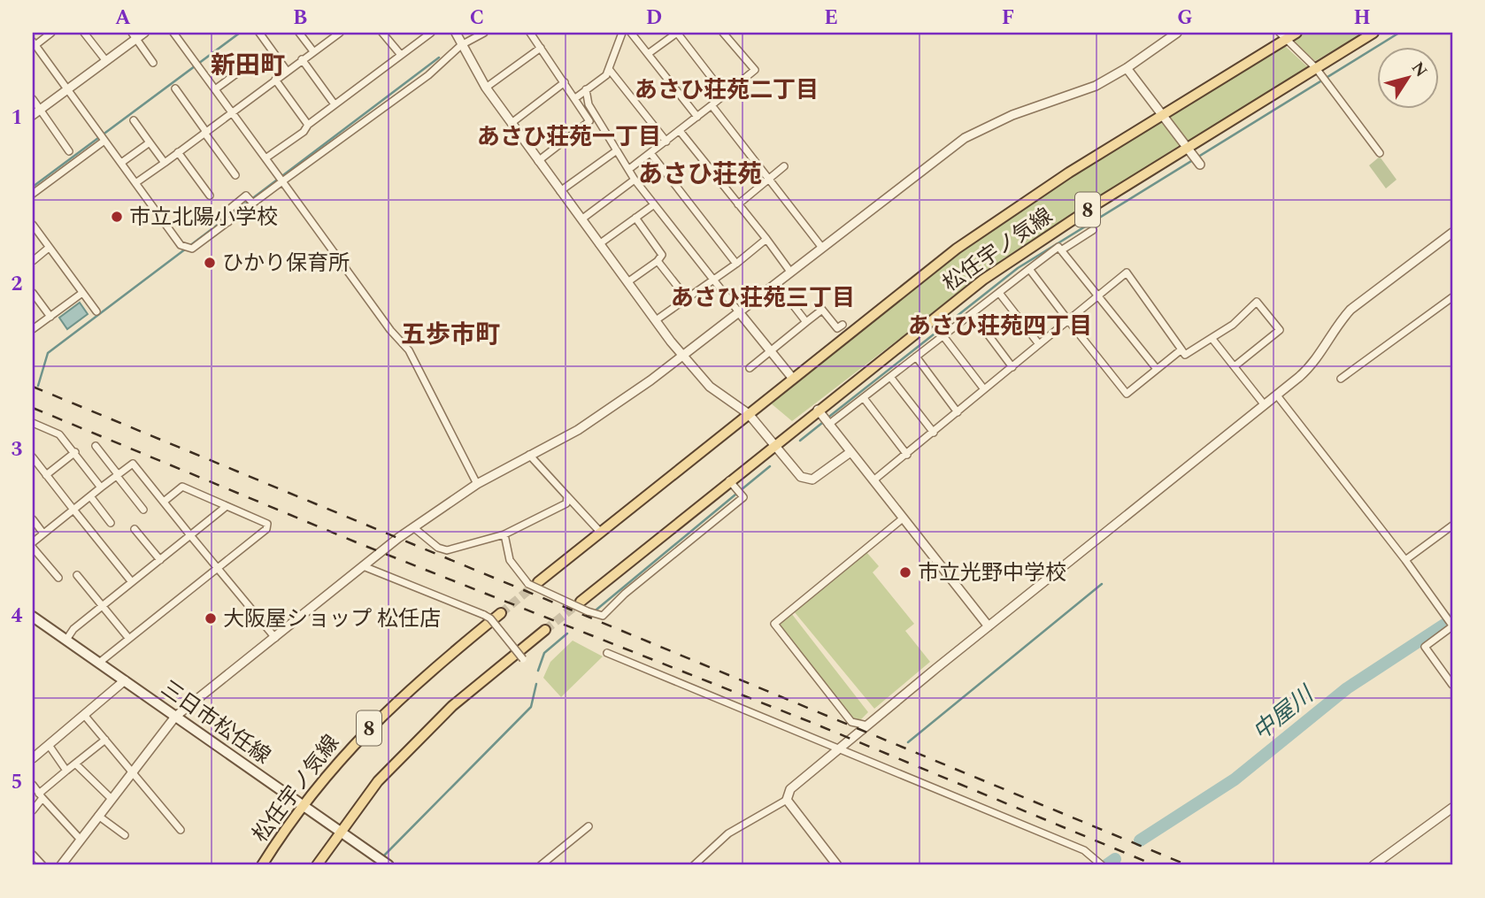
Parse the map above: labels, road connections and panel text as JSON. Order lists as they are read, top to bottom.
{
  "streets": {
    "main road": ["8", "松任宇ノ気線", "三日市松任線"]
  },
  "crossings": [
    ["8", "三日市松任線"],
    ["松任宇ノ気線", "三日市松任線"]
  ],
  "districts": [
    "新田町",
    "あさひ荘苑二丁目",
    "あさひ荘苑一丁目",
    "あさひ荘苑",
    "あさひ荘苑三丁目",
    "あさひ荘苑四丁目",
    "五歩市町"
  ],
  "water": ["中屋川"],
  "places": [
    "市立北陽小学校",
    "ひかり保育所",
    "市立光野中学校",
    "大阪屋ショップ 松任店"
  ],
  "north": "top right",
  "grid": {
    "columns": [
      "A",
      "B",
      "C",
      "D",
      "E",
      "F",
      "G",
      "H"
    ],
    "rows": [
      "1",
      "2",
      "3",
      "4",
      "5"
    ]
  }
}
